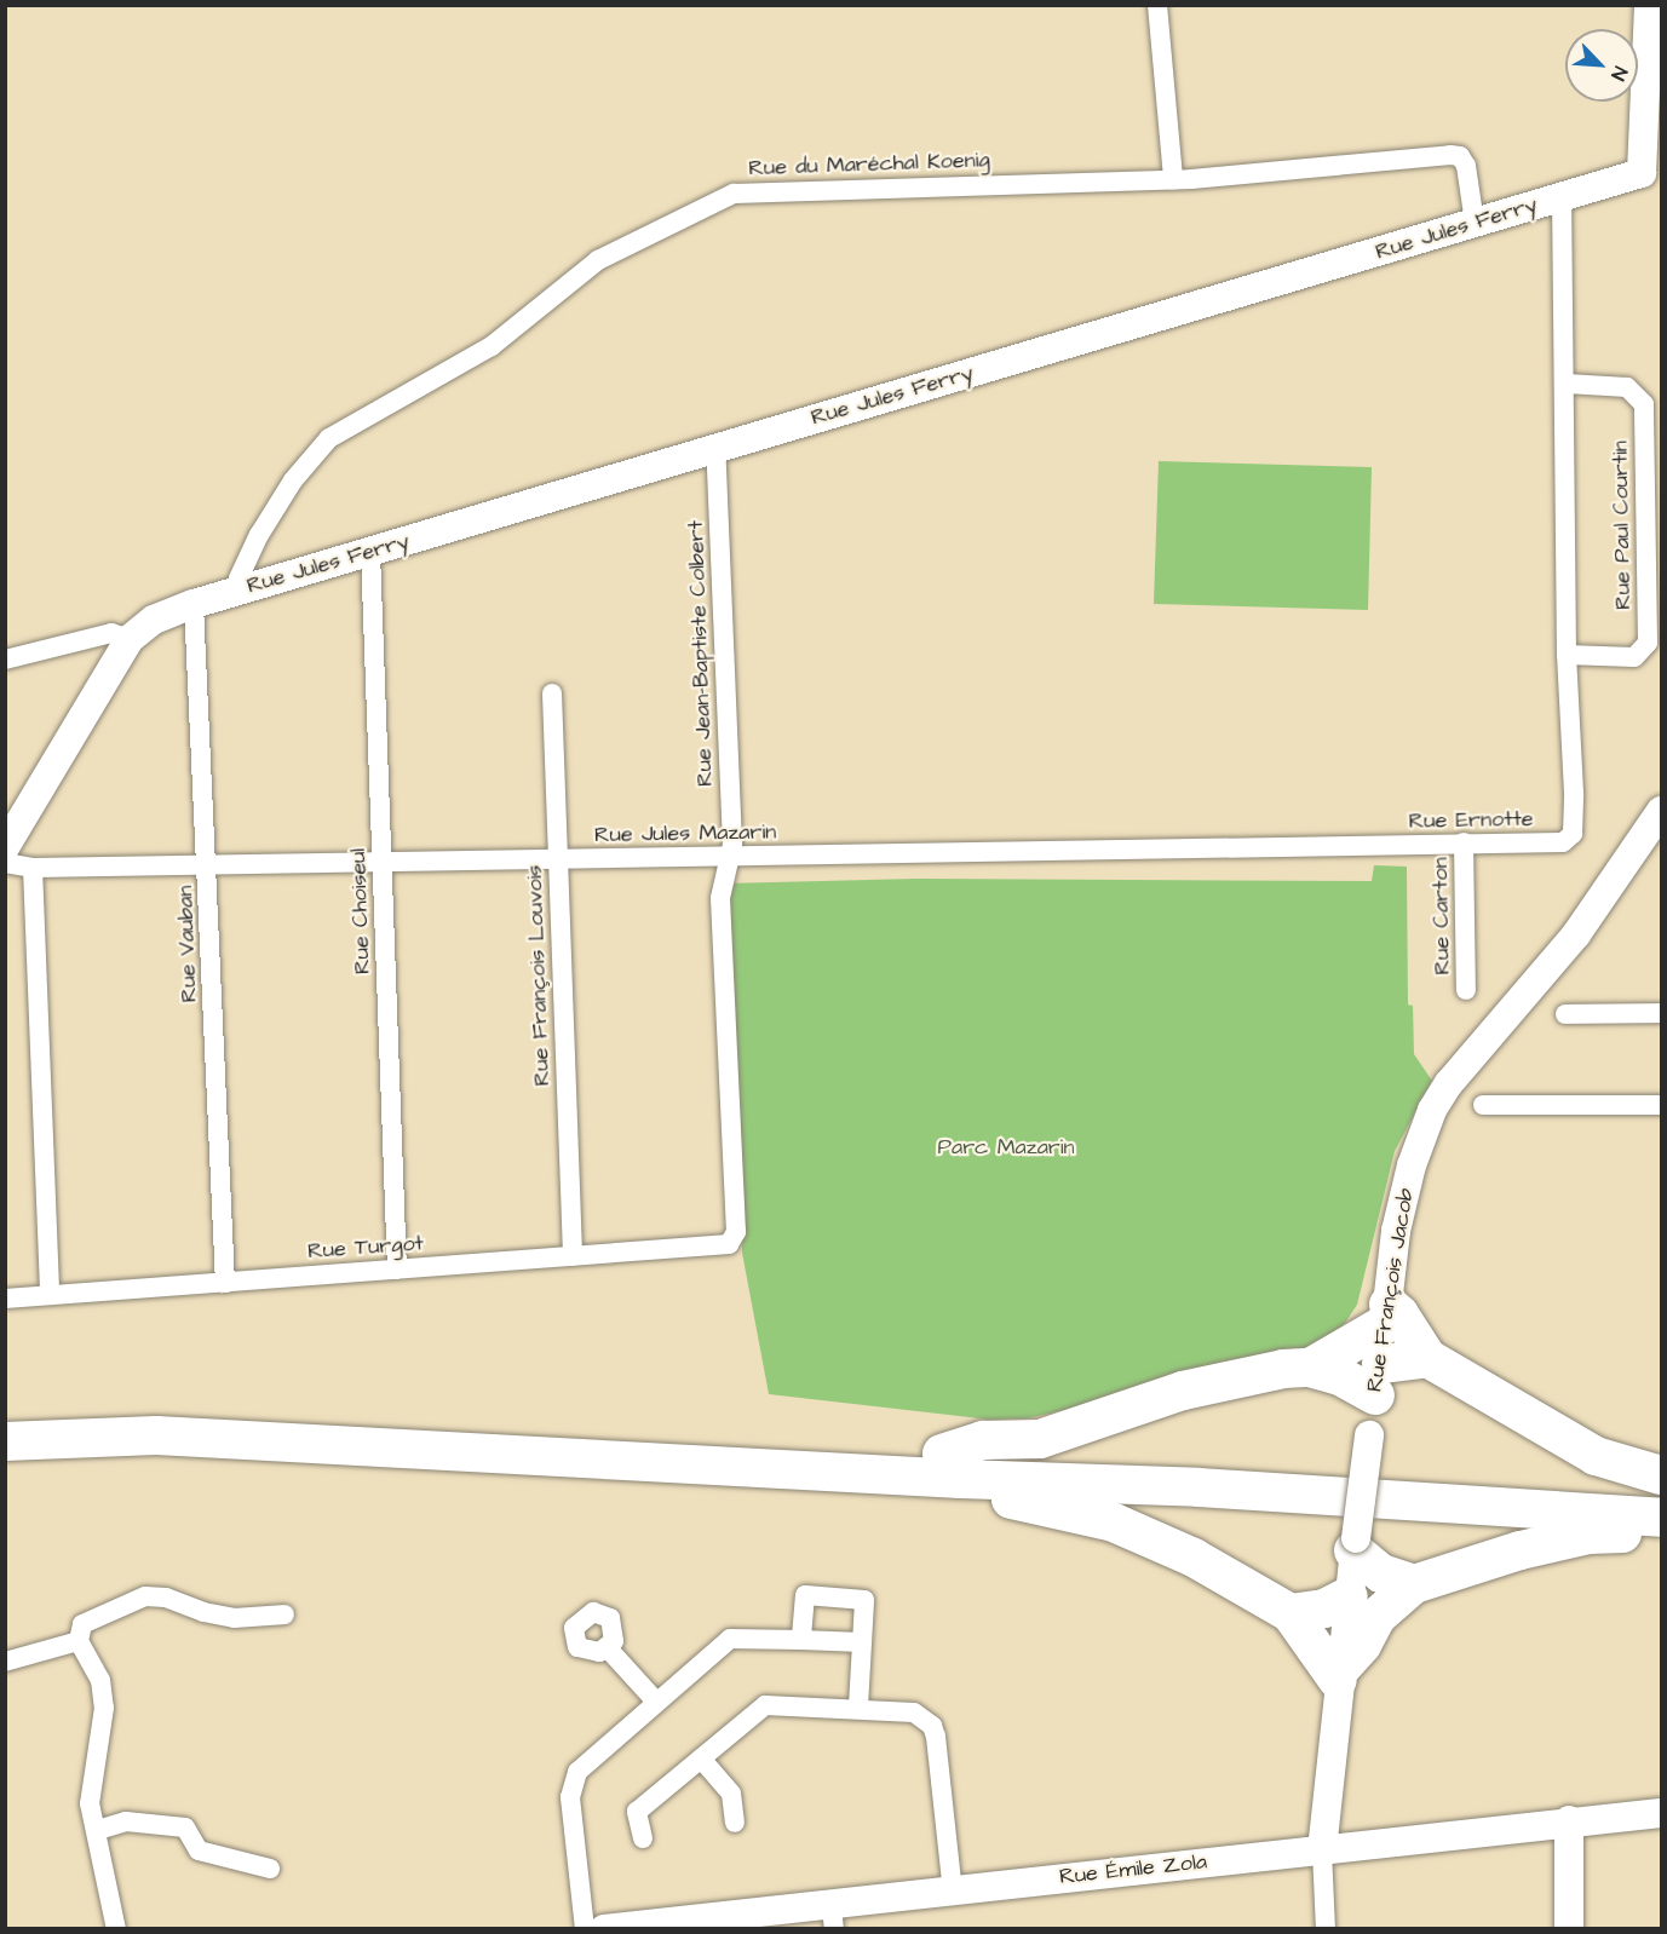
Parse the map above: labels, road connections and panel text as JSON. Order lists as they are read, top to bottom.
{
  "streets": {
    "street": [
      "Rue du Maréchal Koenig",
      "Rue Jules Ferry",
      "Rue Paul Courtin",
      "Rue Jean-Baptiste Colbert",
      "Rue Ernotte",
      "Rue Jules Mazarin",
      "Rue Choiseul",
      "Rue Carton",
      "Rue Vauban",
      "Rue François Louvois",
      "Rue Turgot",
      "Rue François Jacob",
      "Rue Émile Zola"
    ]
  },
  "crossings": [
    ["Rue du Maréchal Koenig", "Rue Jules Ferry"],
    ["Rue Jules Ferry", "Rue Jean-Baptiste Colbert"],
    ["Rue Jules Ferry", "Rue Choiseul"],
    ["Rue Jules Ferry", "Rue Vauban"],
    ["Rue Paul Courtin", "Rue Ernotte"],
    ["Rue Jean-Baptiste Colbert", "Rue Jules Mazarin"],
    ["Rue Jean-Baptiste Colbert", "Rue Turgot"],
    ["Rue Ernotte", "Rue Jules Mazarin"],
    ["Rue Ernotte", "Rue Carton"],
    ["Rue Jules Mazarin", "Rue Choiseul"],
    ["Rue Jules Mazarin", "Rue Vauban"],
    ["Rue Jules Mazarin", "Rue François Louvois"],
    ["Rue Choiseul", "Rue Turgot"],
    ["Rue Vauban", "Rue Turgot"],
    ["Rue François Louvois", "Rue Turgot"],
    ["Rue François Jacob", "Rue Émile Zola"]
  ],
  "parks": ["Parc Mazarin"],
  "north": "bottom right"
}
